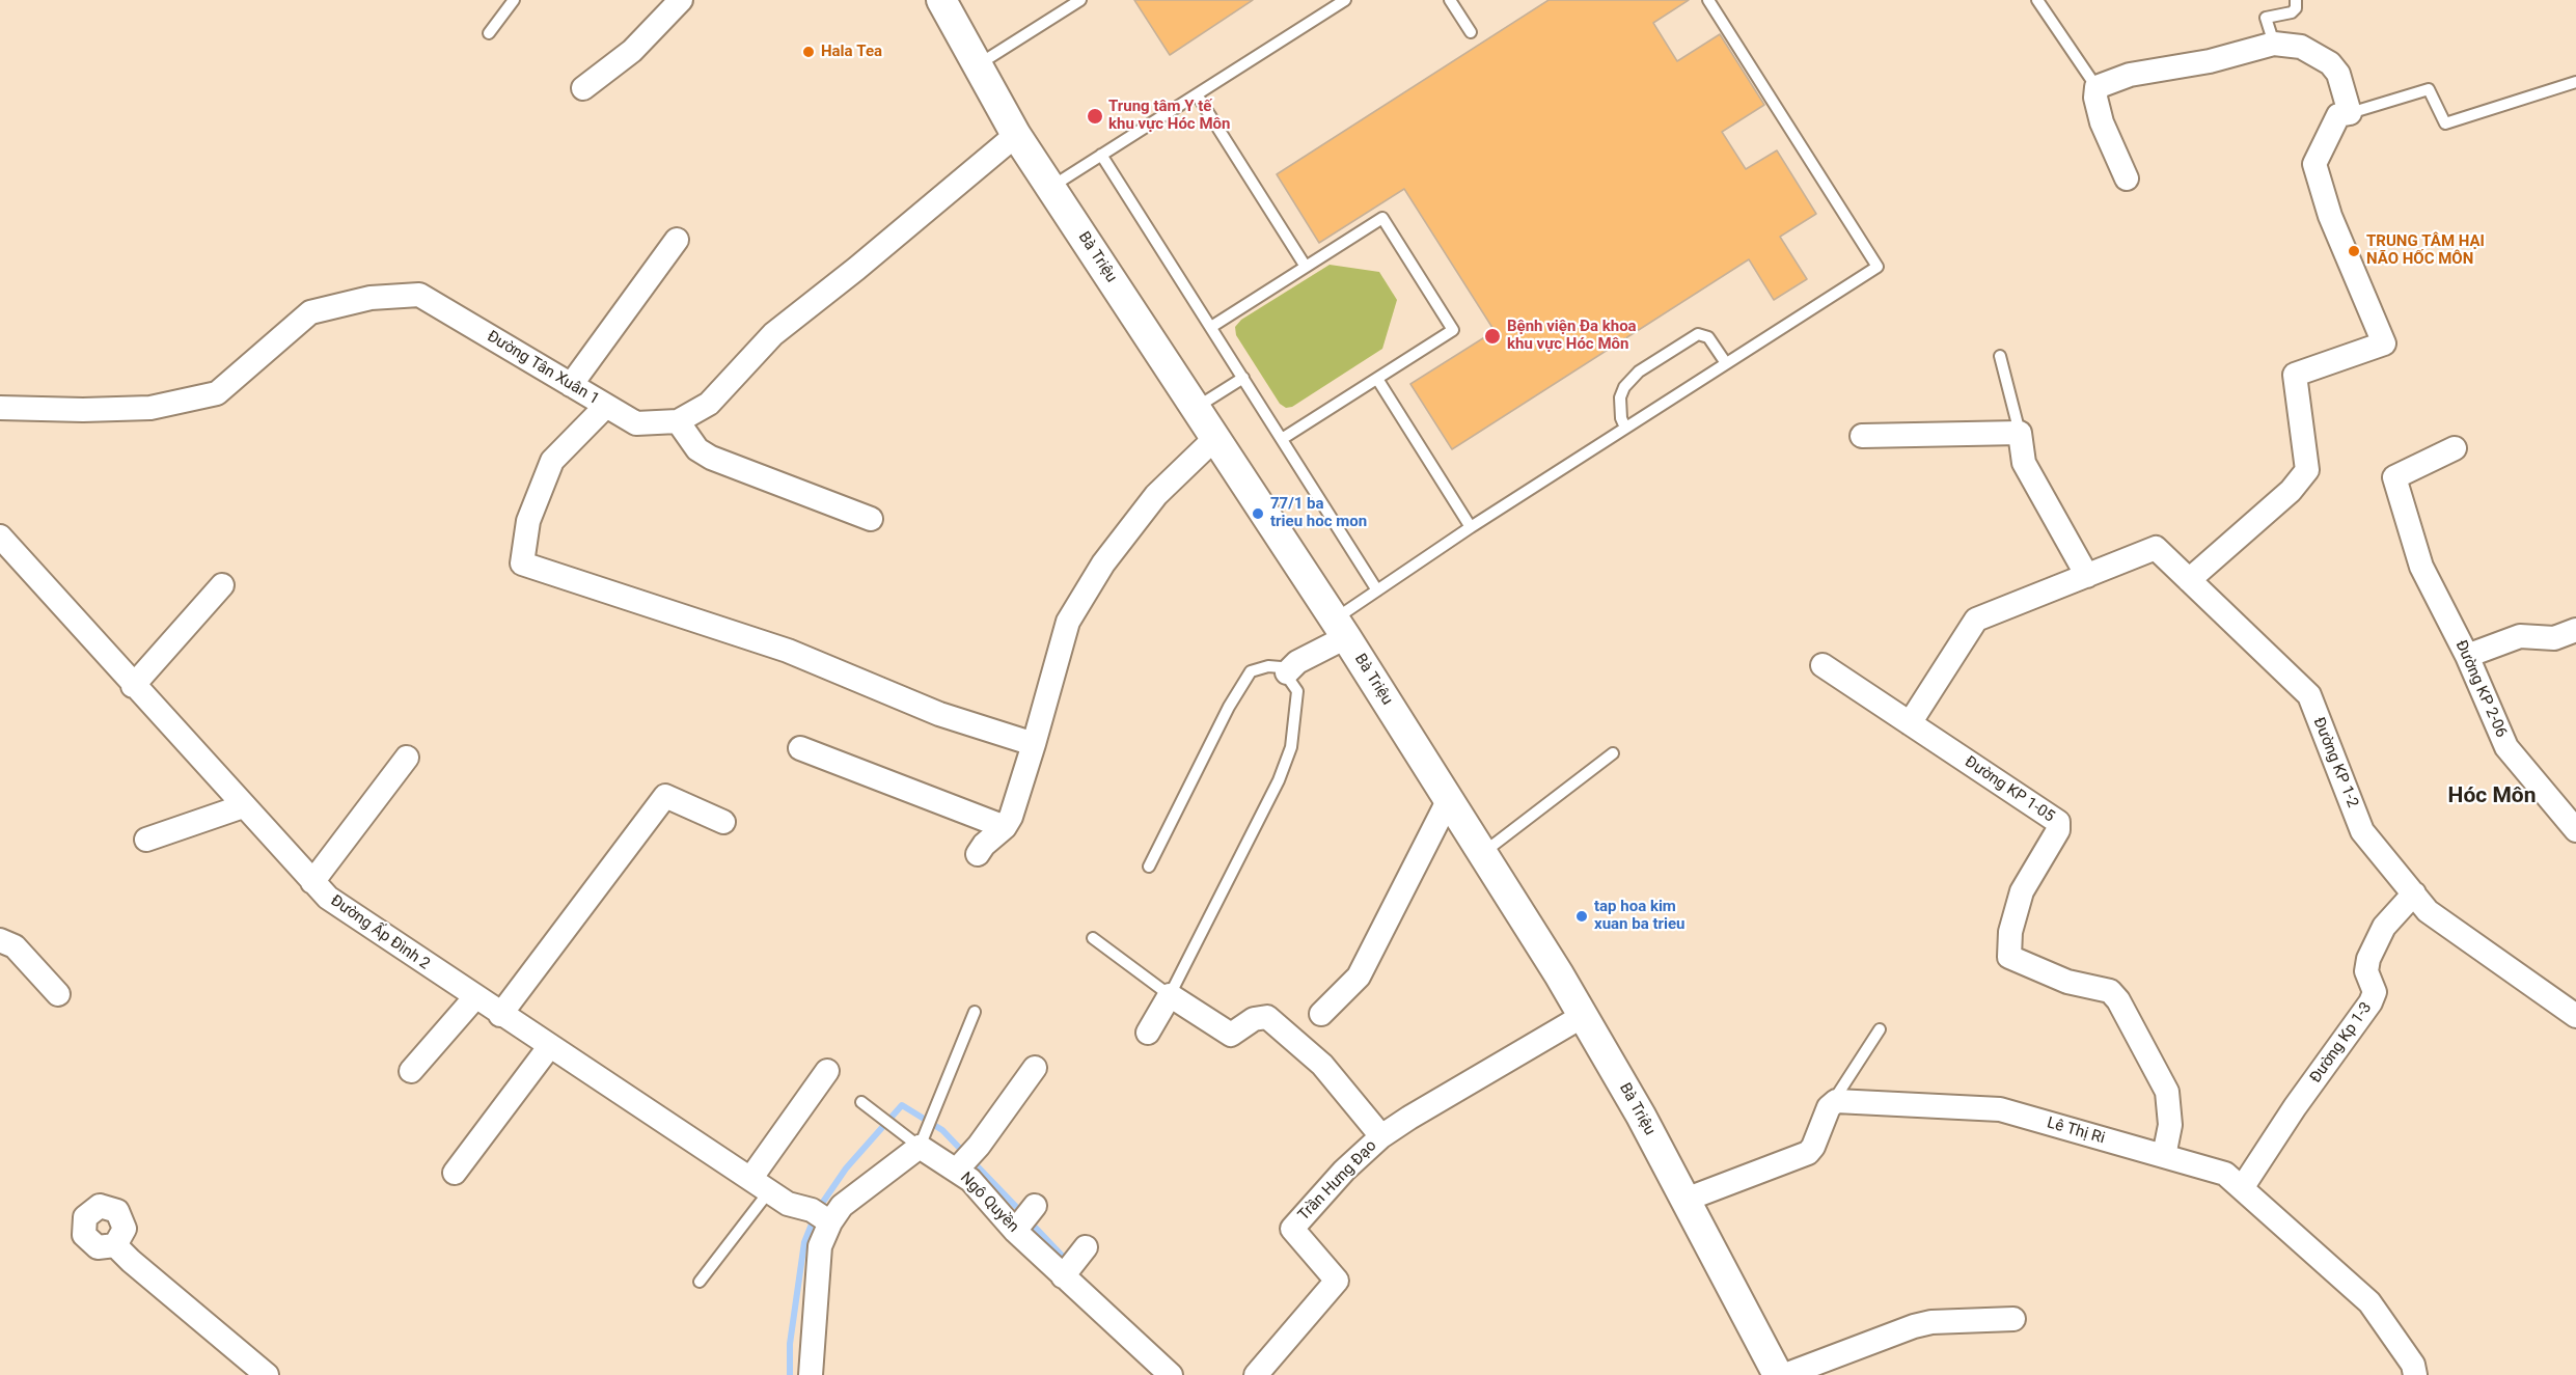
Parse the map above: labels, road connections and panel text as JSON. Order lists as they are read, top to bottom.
{
  "streets": {
    "street": [
      "Bà Triệu",
      "Đường Tân Xuân 1",
      "Đường KP 2-06",
      "Đường KP 1-2",
      "Đường KP 1-05",
      "Đường Ấp Đình 2",
      "Đường Kp 1-3",
      "Lê Thị Ri",
      "Trần Hưng Đạo",
      "Ngô Quyền"
    ]
  },
  "crossings": [
    ["Bà Triệu", "Đường Tân Xuân 1"],
    ["Bà Triệu", "Trần Hưng Đạo"],
    ["Đường KP 1-2", "Đường Kp 1-3"],
    ["Đường KP 1-05", "Lê Thị Ri"],
    ["Đường Kp 1-3", "Lê Thị Ri"]
  ],
  "districts": ["Hóc Môn"],
  "places": [
    "Hala Tea",
    "Trung tâm Y tế khu vực Hóc Môn",
    "TRUNG TÂM HẠI NÃO HỐC MÔN",
    "Bệnh viện Đa khoa khu vực Hóc Môn",
    "77/1 ba trieu hoc mon",
    "tap hoa kim xuan ba trieu"
  ]
}
